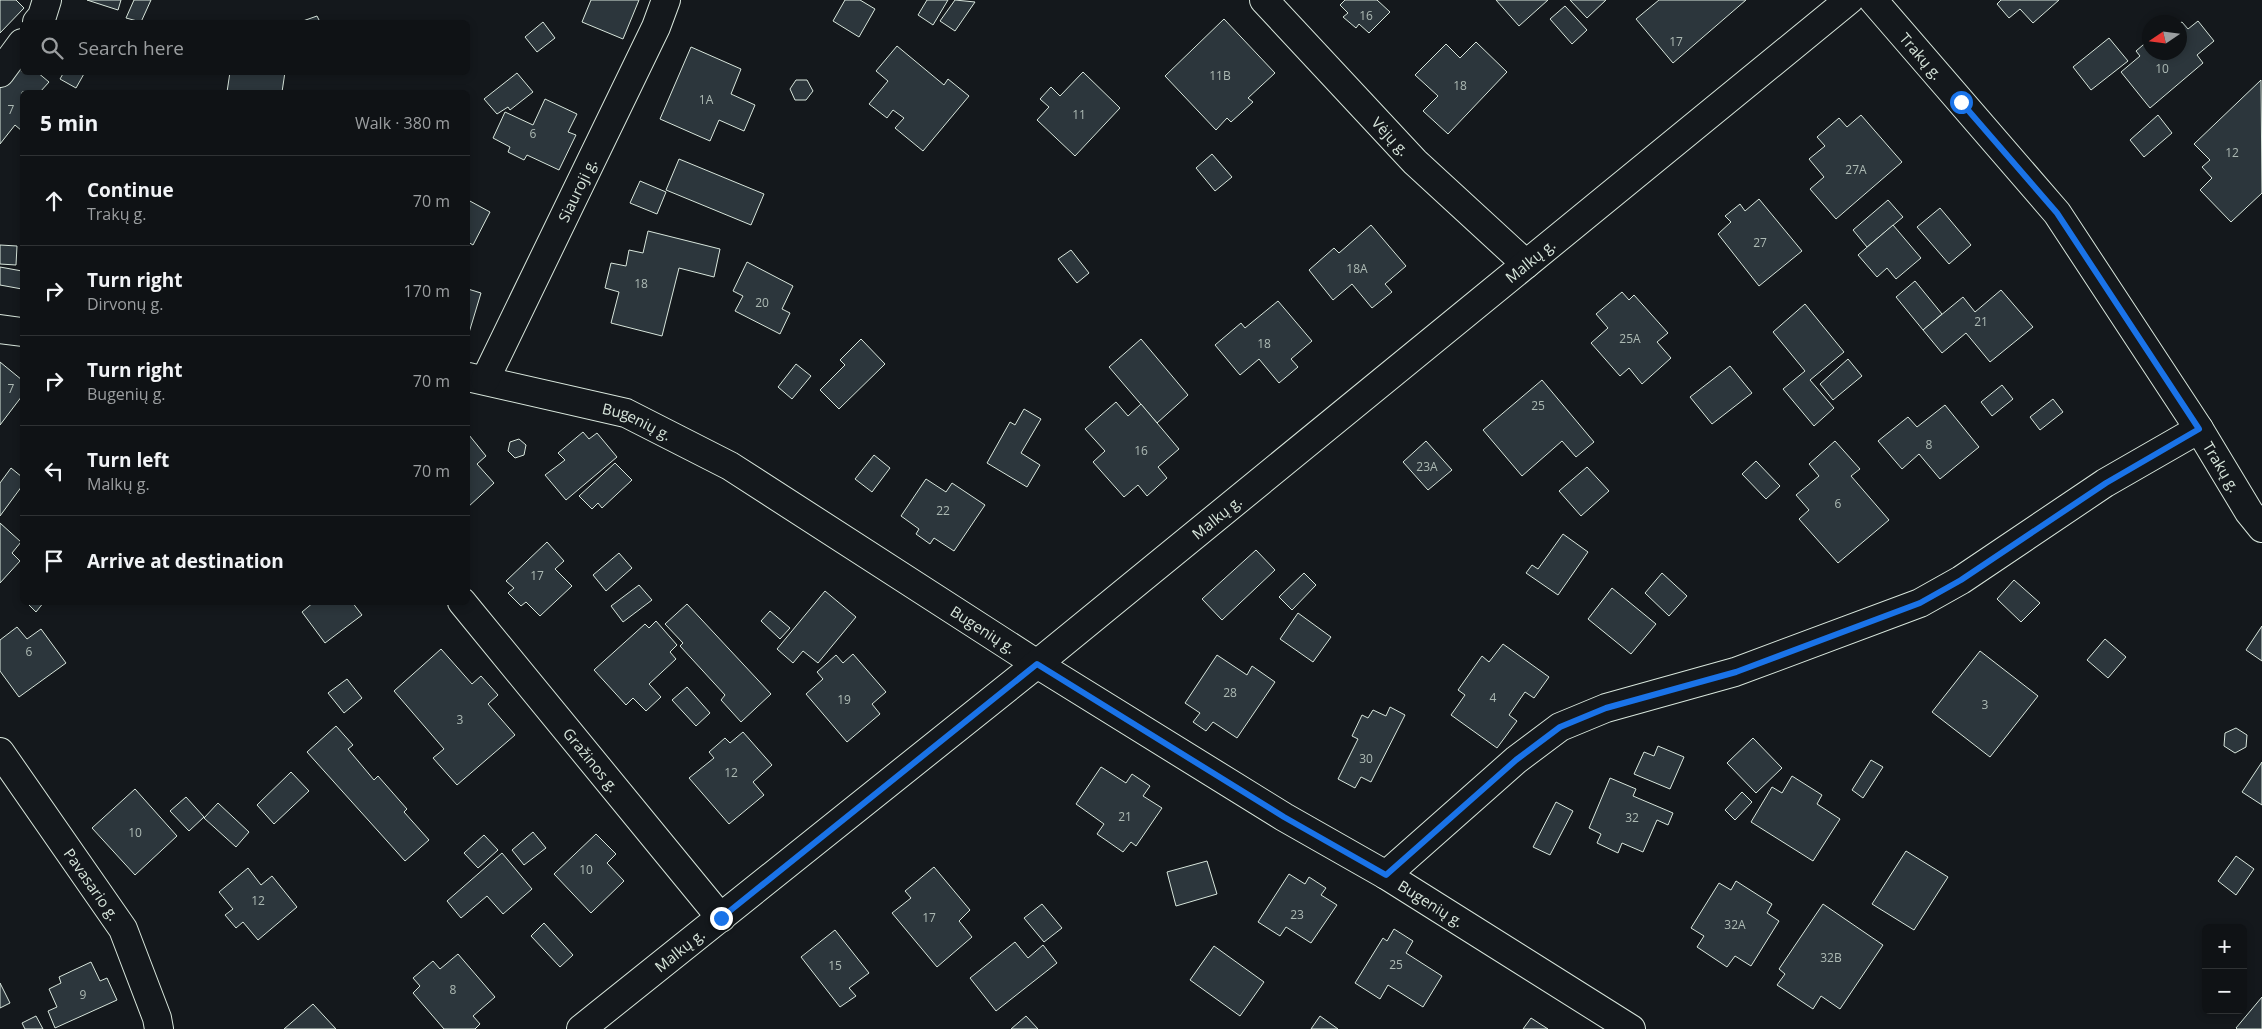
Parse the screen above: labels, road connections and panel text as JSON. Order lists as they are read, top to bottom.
{
  "streets": {
    "street": [
      "Trakų g.",
      "Vėjų g.",
      "Siauroji g.",
      "Malkų g.",
      "Bugenių g.",
      "Gražinos g.",
      "Pavasario g."
    ]
  },
  "crossings": [
    ["Vėjų g.", "Malkų g."],
    ["Siauroji g.", "Bugenių g."],
    ["Malkų g.", "Bugenių g."],
    ["Malkų g.", "Gražinos g."]
  ],
  "house_numbers": [
    "16",
    "17",
    "10",
    "11B",
    "18",
    "1A",
    "7",
    "11",
    "6",
    "12",
    "27A",
    "27",
    "18A",
    "18",
    "20",
    "21",
    "25A",
    "18",
    "7",
    "25",
    "8",
    "16",
    "23A",
    "6",
    "22",
    "17",
    "6",
    "28",
    "4",
    "19",
    "3",
    "3",
    "30",
    "12",
    "21",
    "32",
    "10",
    "10",
    "12",
    "23",
    "17",
    "32A",
    "32B",
    "25",
    "15",
    "8",
    "9"
  ],
  "north": "left",
  "page": {
    "search": "Search here",
    "heading": ["5 min", "Walk · 380 m"],
    "list": [
      ["Continue", "Trakų g.", "70 m"],
      ["Turn right", "Dirvonų g.", "170 m"],
      ["Turn right", "Bugenių g.", "70 m"],
      ["Turn left", "Malkų g.", "70 m"],
      "Arrive at destination"
    ],
    "map_buttons": ["+", "−"]
  }
}
